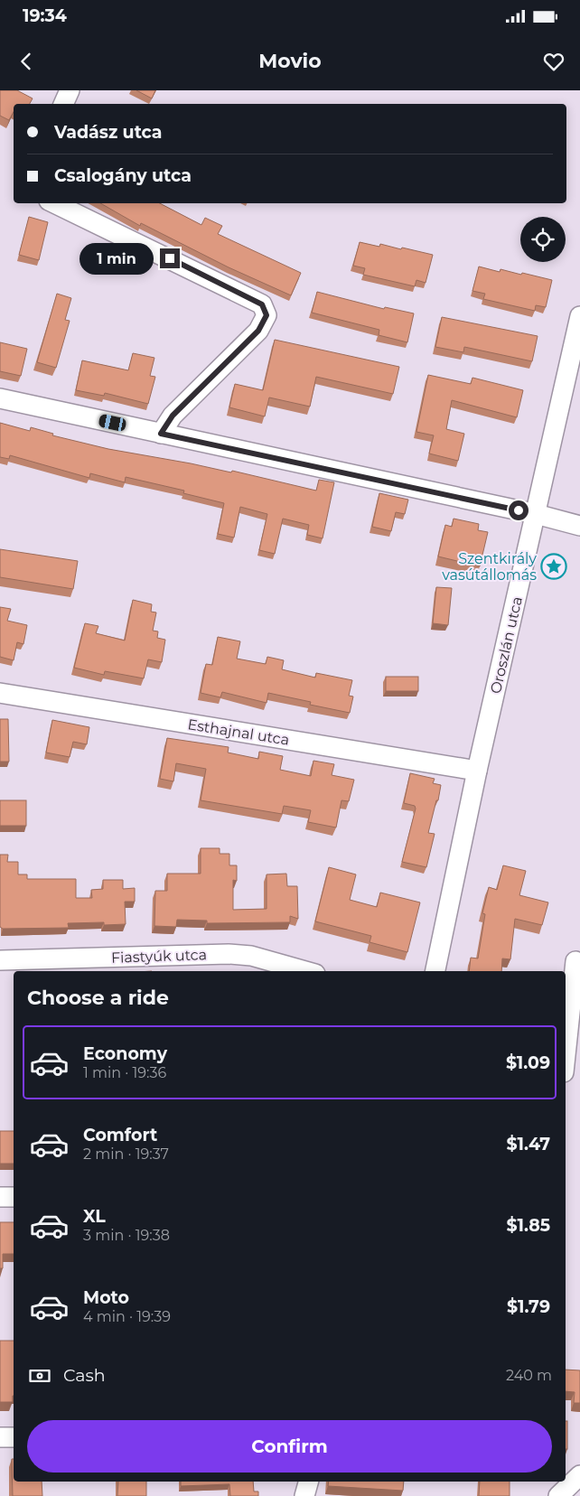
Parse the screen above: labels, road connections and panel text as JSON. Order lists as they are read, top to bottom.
{
  "streets": {
    "street": ["Oroszlán utca", "Esthajnal utca", "Fiastyúk utca"]
  },
  "crossings": [
    ["Oroszlán utca", "Esthajnal utca"]
  ],
  "places": {
    "place": ["Szentkirály vasútállomás"]
  },
  "page": {
    "status": "19:34",
    "header": "Movio",
    "banner": ["Vadász utca", "Csalogány utca"],
    "bubble": "1 min",
    "heading": "Choose a ride",
    "list": [
      {
        "name": "Economy",
        "note": "1 min · 19:36",
        "value": "$1.09"
      },
      {
        "name": "Comfort",
        "note": "2 min · 19:37",
        "value": "$1.47"
      },
      {
        "name": "XL",
        "note": "3 min · 19:38",
        "value": "$1.85"
      },
      {
        "name": "Moto",
        "note": "4 min · 19:39",
        "value": "$1.79"
      }
    ],
    "pay": ["Cash", "240 m"],
    "buttons": "Confirm"
  }
}
